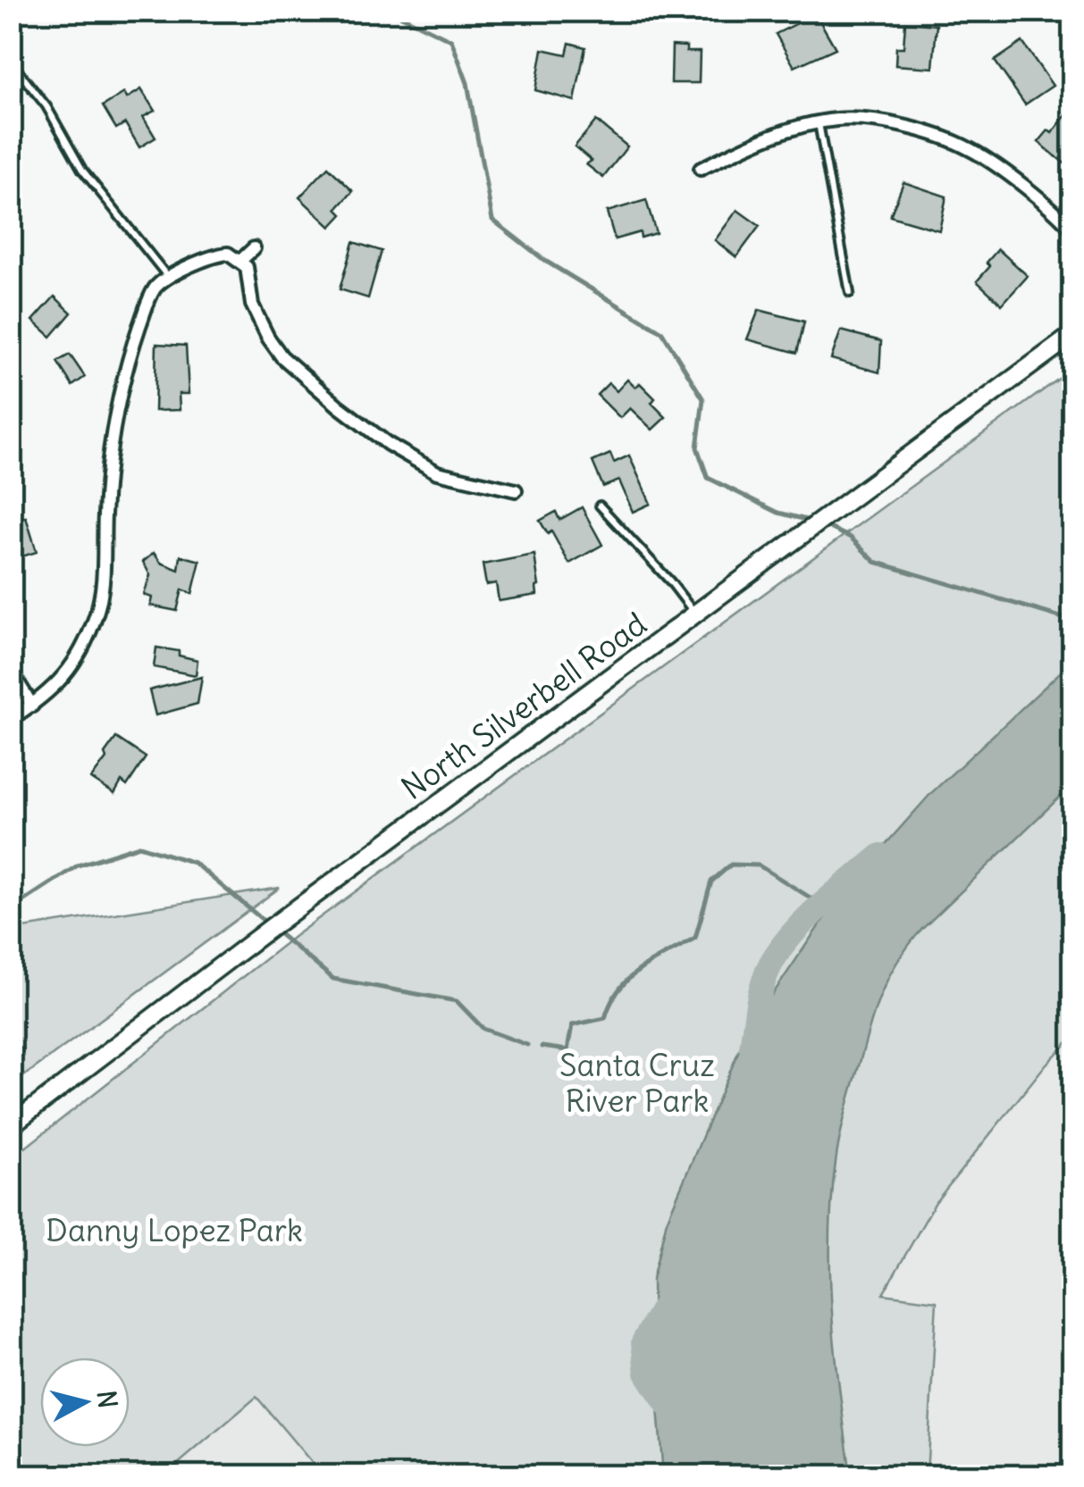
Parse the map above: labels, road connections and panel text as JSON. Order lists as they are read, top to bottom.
{
  "streets": {
    "main road": ["North Silverbell Road"]
  },
  "parks": ["Santa Cruz River Park", "Danny Lopez Park"],
  "north": "right"
}
